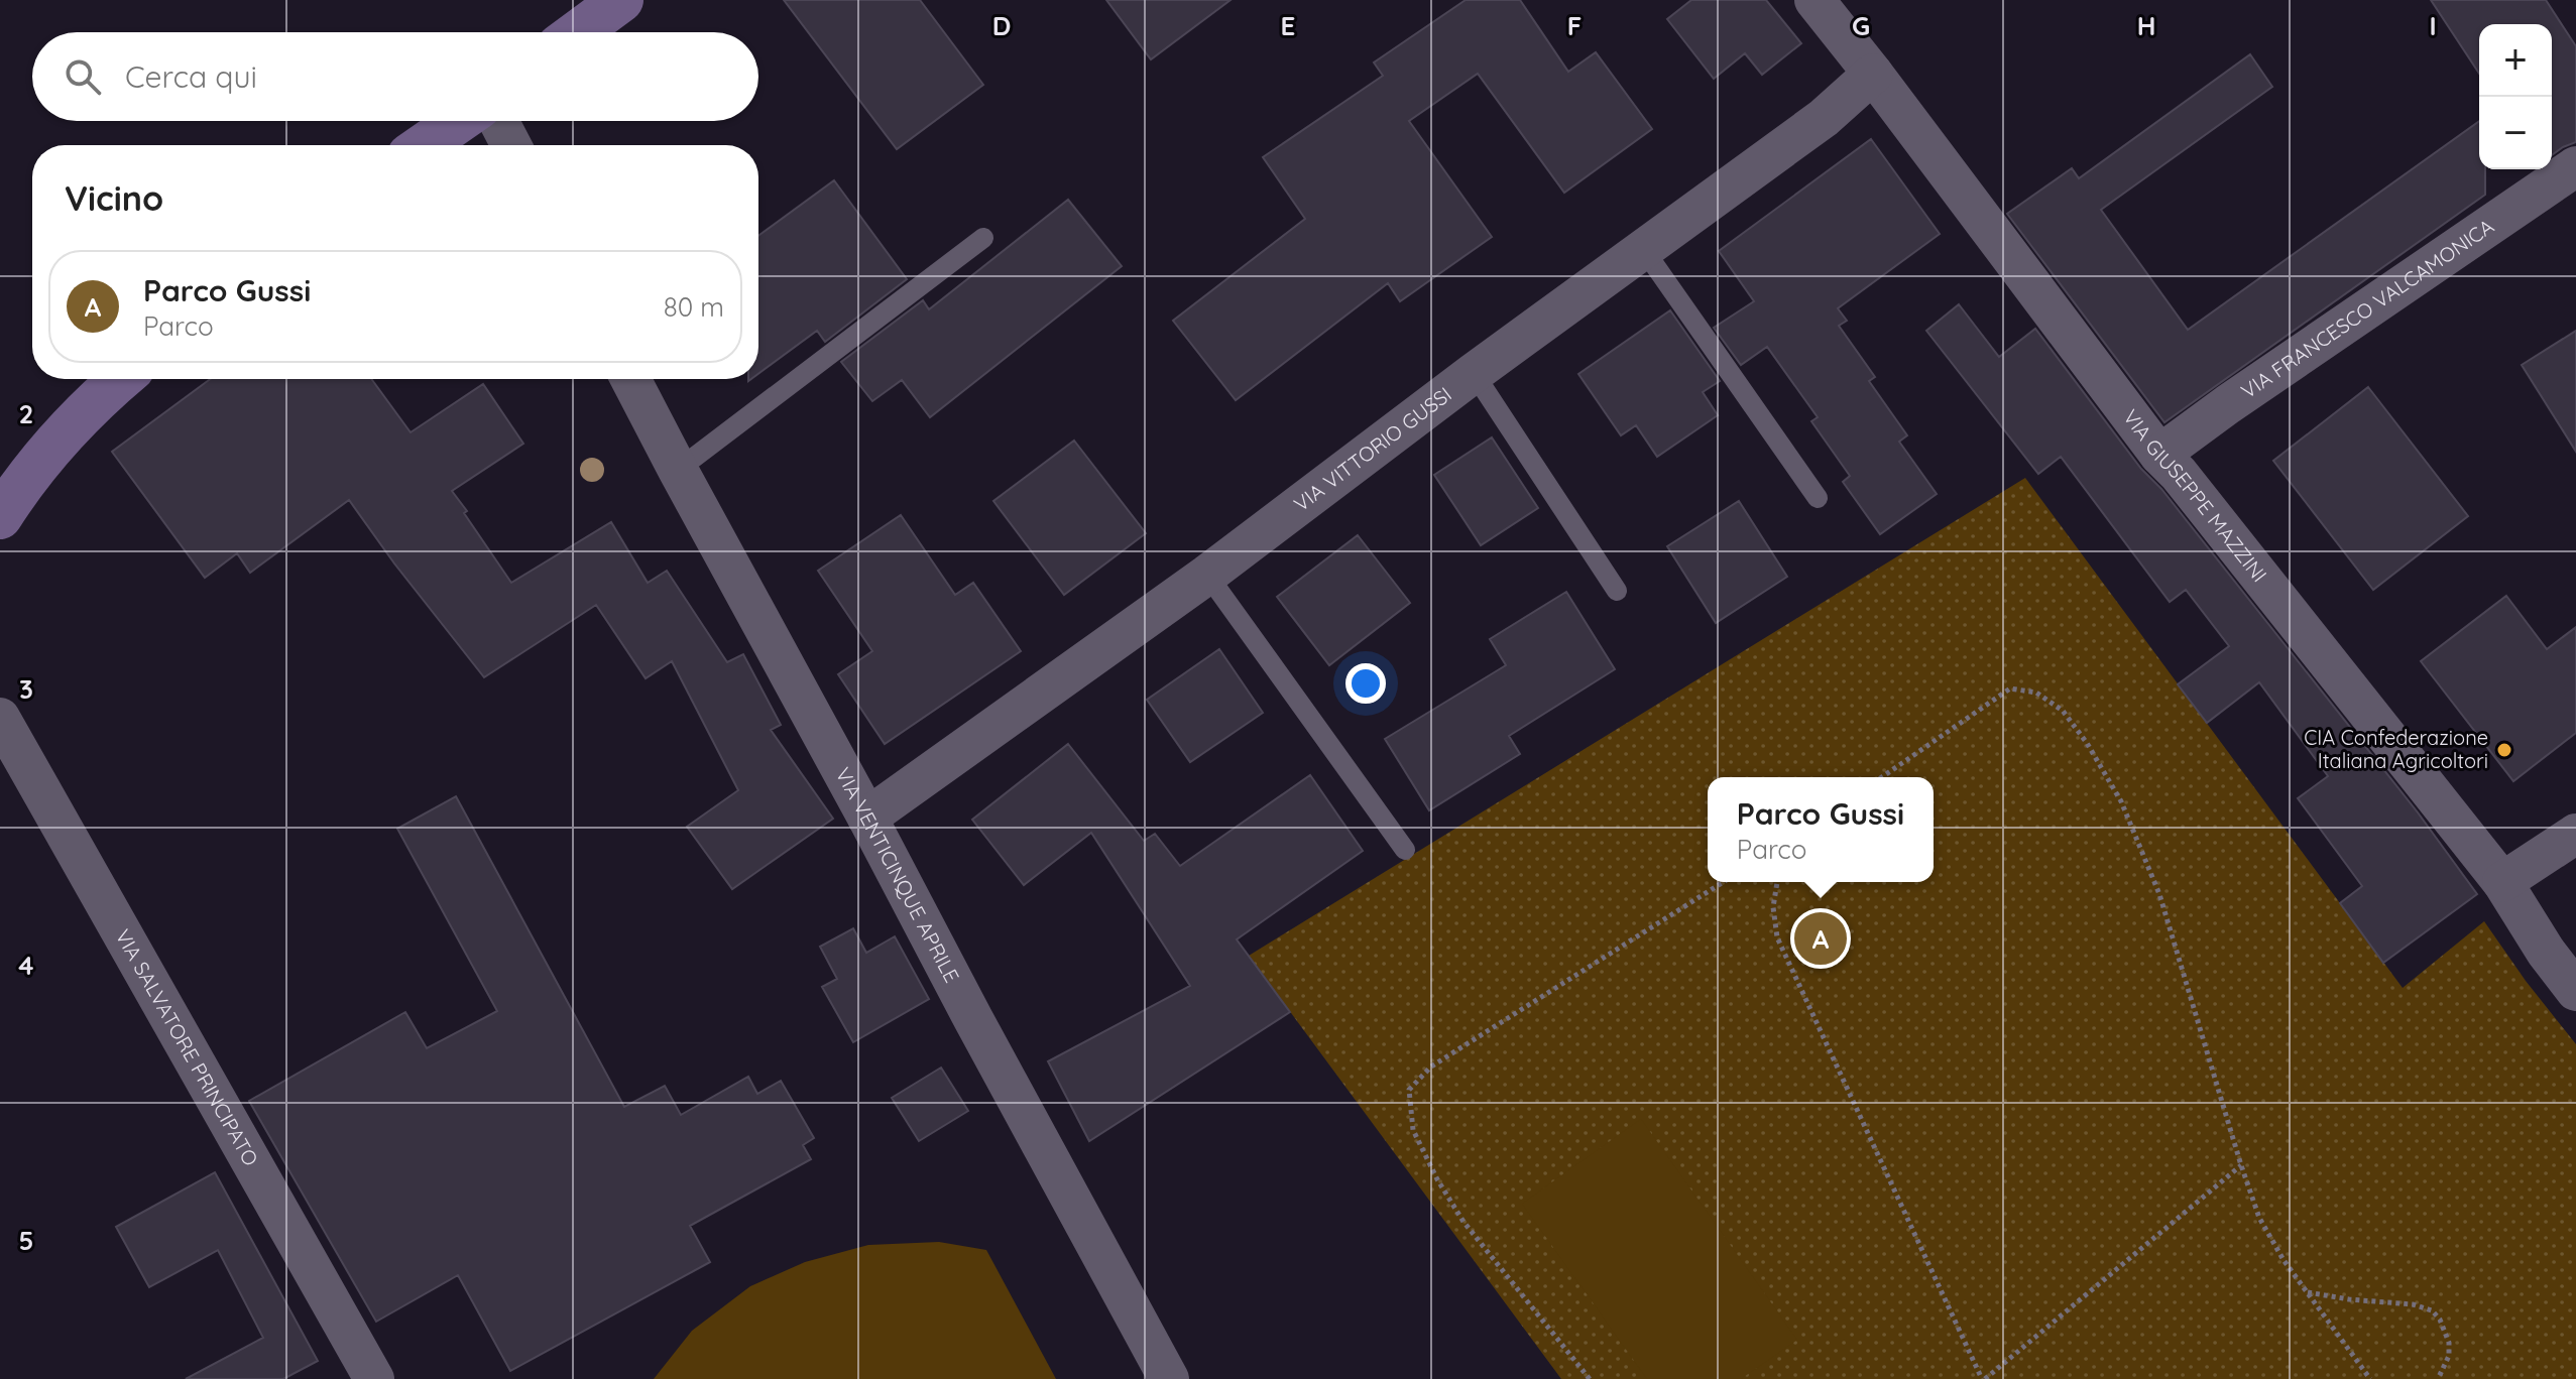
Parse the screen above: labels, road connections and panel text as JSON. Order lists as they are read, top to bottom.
{
  "streets": {
    "street": [
      "VIA FRANCESCO VALCAMONICA",
      "VIA VITTORIO GUSSI",
      "VIA GIUSEPPE MAZZINI",
      "VIA VENTICINQUE APRILE",
      "VIA SALVATORE PRINCIPATO"
    ]
  },
  "crossings": [
    ["VIA FRANCESCO VALCAMONICA", "VIA GIUSEPPE MAZZINI"],
    ["VIA VITTORIO GUSSI", "VIA GIUSEPPE MAZZINI"],
    ["VIA VITTORIO GUSSI", "VIA VENTICINQUE APRILE"]
  ],
  "places": ["CIA Confederazione Italiana Agricoltori"],
  "page": {
    "map_buttons": ["+", "−"],
    "search": "Cerca qui",
    "heading": "Vicino",
    "list": [
      {
        "mark": "A",
        "name": "Parco Gussi",
        "note": "Parco",
        "value": "80 m"
      }
    ],
    "popup": ["Parco Gussi", "Parco"],
    "pins": "A"
  },
  "grid": {
    "columns": [
      "D",
      "E",
      "F",
      "G",
      "H",
      "I"
    ],
    "rows": [
      "2",
      "3",
      "4",
      "5"
    ]
  }
}
